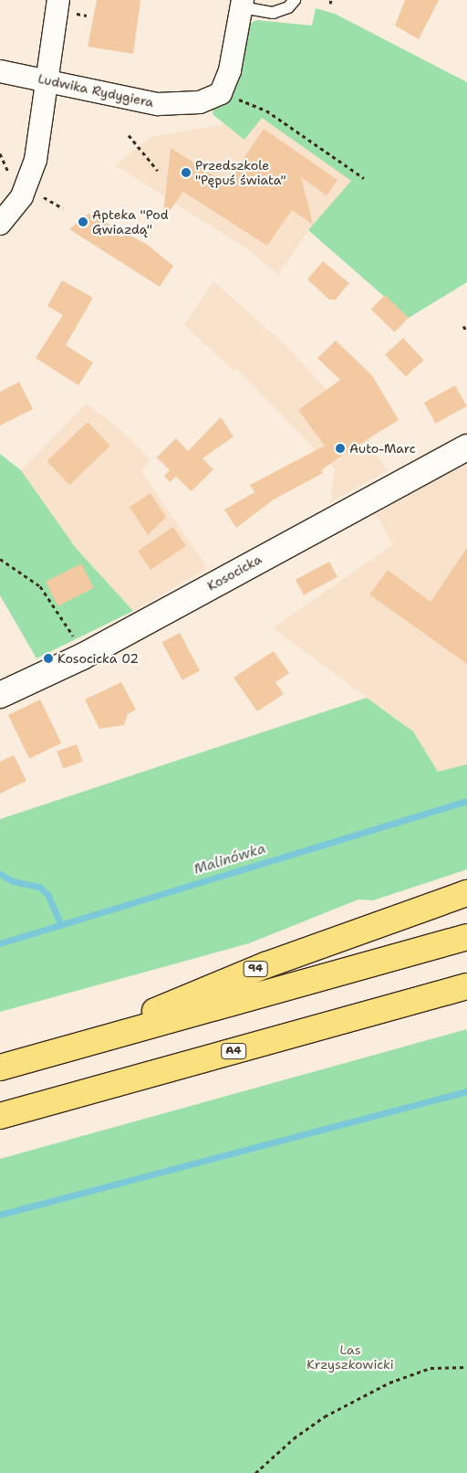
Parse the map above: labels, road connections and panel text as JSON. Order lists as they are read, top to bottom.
{
  "streets": {
    "highway": ["94", "A4"],
    "street": ["Ludwika Rydygiera", "Kosocicka"]
  },
  "water": ["Malinówka"],
  "parks": ["Las Krzyszkowicki"],
  "places": [
    "Przedszkole \"Pępuś świata\"",
    "Apteka \"Pod Gwiazdą\"",
    "Auto-Marc",
    "Kosocicka 02"
  ]
}
